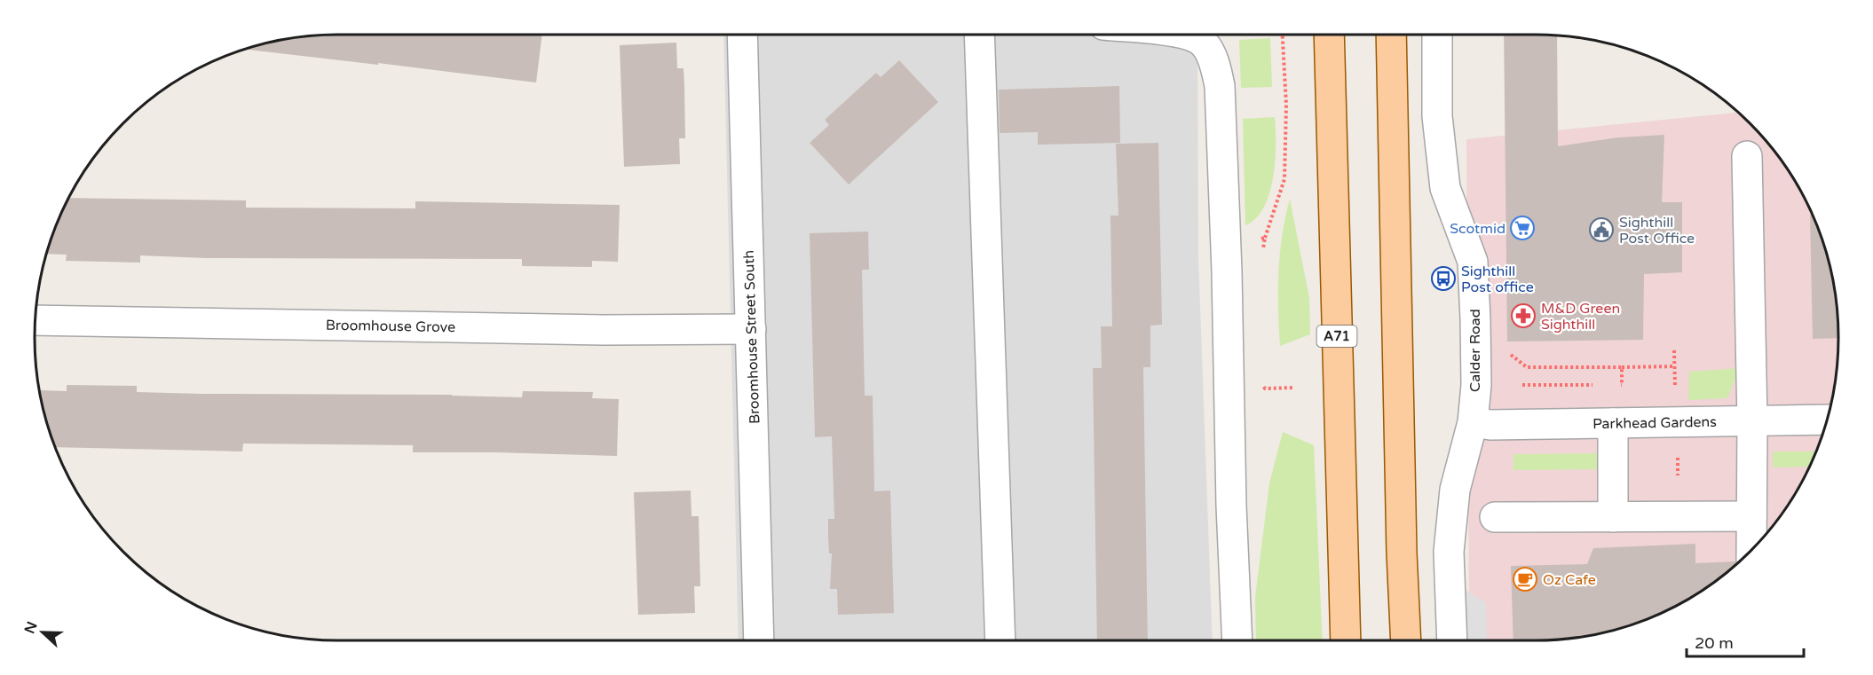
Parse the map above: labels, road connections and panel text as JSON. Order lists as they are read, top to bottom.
{
  "streets": {
    "main road": ["A71"],
    "street": [
      "Broomhouse Grove",
      "Broomhouse Street South",
      "Calder Road",
      "Parkhead Gardens"
    ]
  },
  "crossings": [
    ["Broomhouse Grove", "Broomhouse Street South"],
    ["Calder Road", "Parkhead Gardens"]
  ],
  "places": {
    "supermarket": ["Scotmid"],
    "public building": ["Sighthill Post Office"],
    "bus stop": ["Sighthill Post office"],
    "pharmacy": ["M&D Green Sighthill"],
    "cafe": ["Oz Cafe"]
  },
  "scale_bar": "20 m",
  "north": "left"
}
